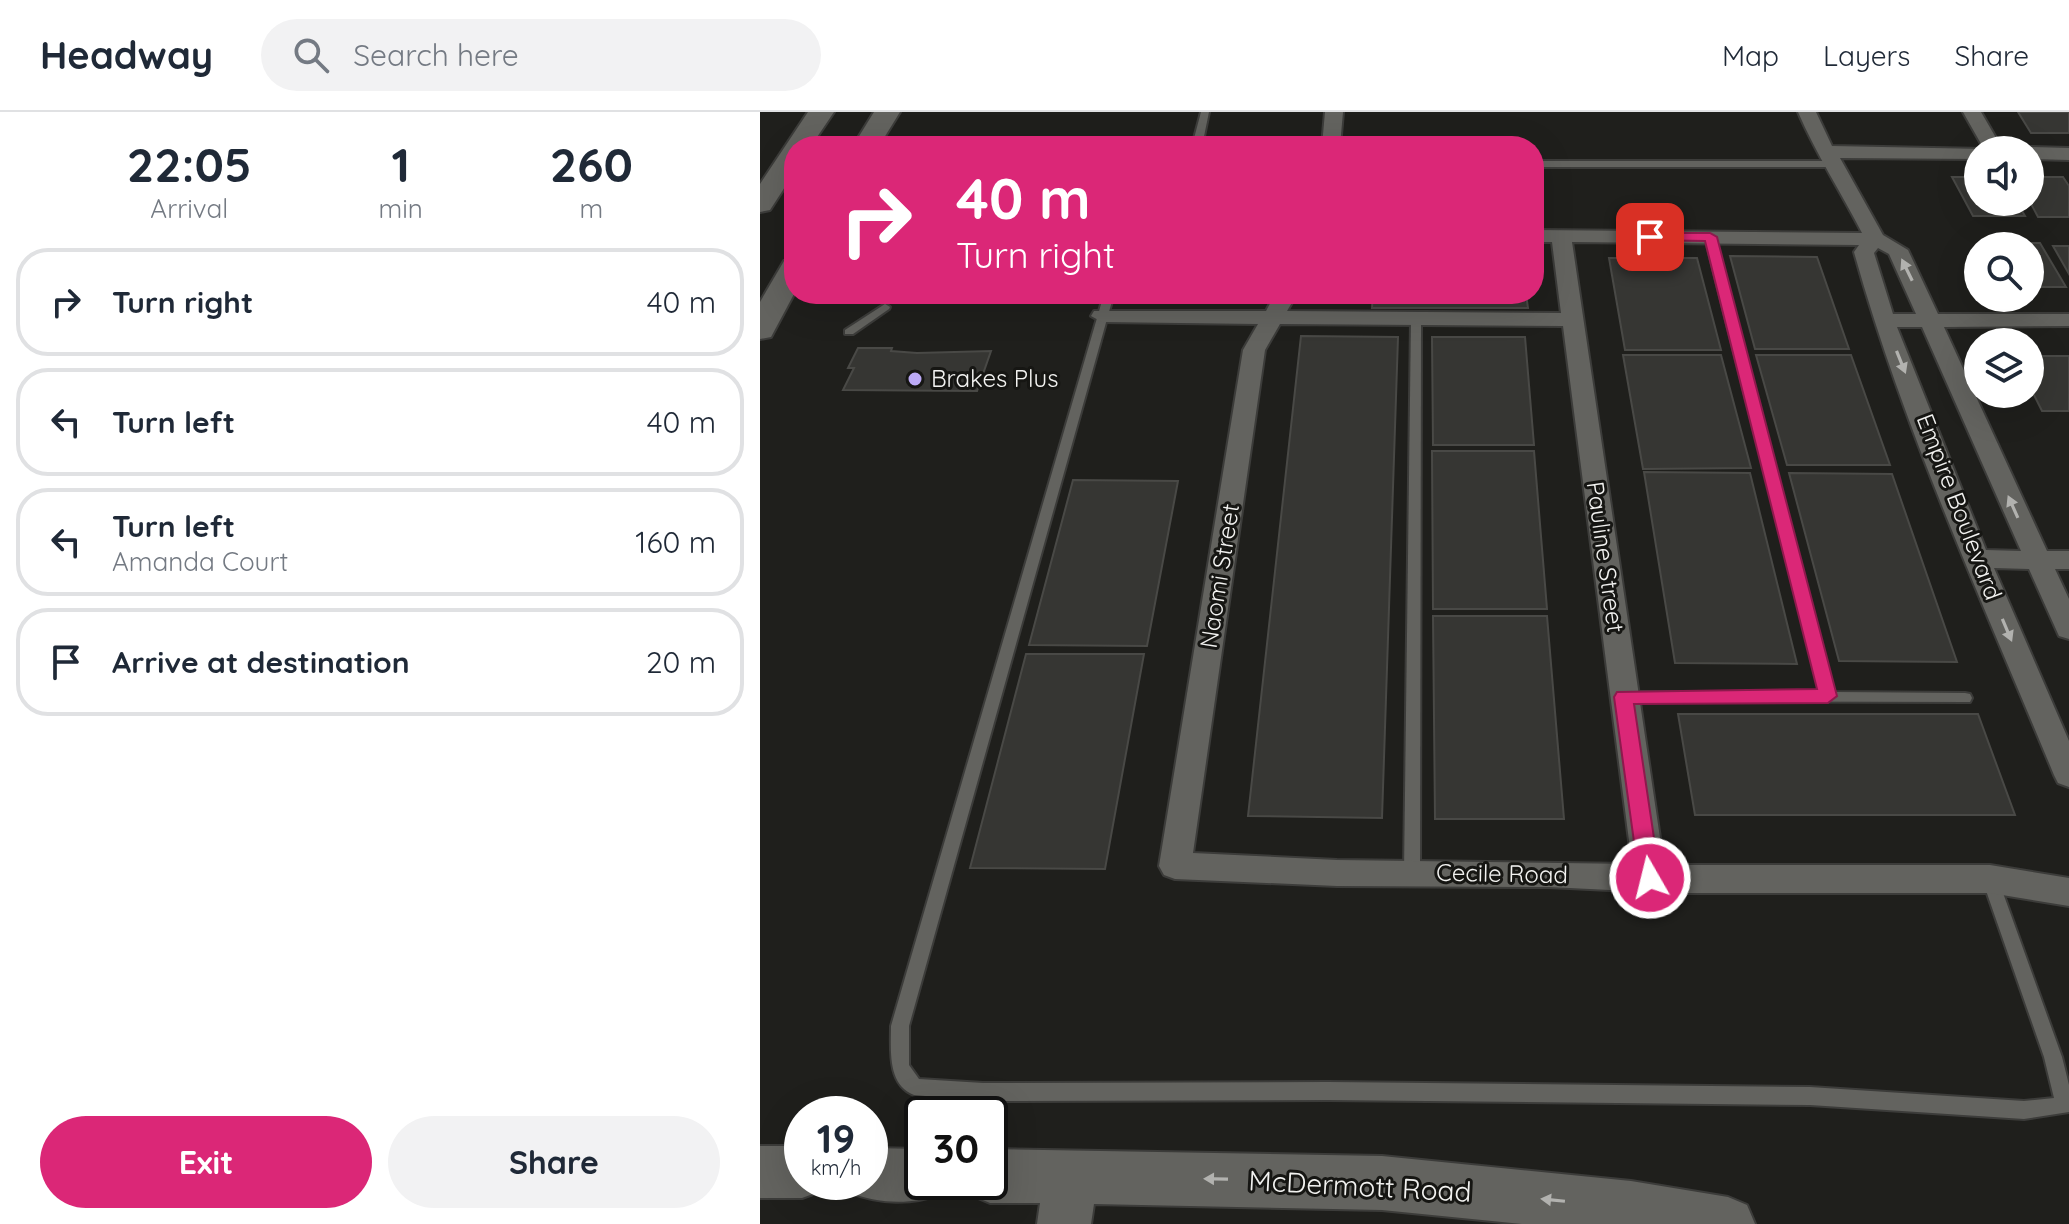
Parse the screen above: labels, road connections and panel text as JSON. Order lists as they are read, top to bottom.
{
  "streets": {
    "main road": ["McDermott Road"],
    "street": [
      "Empire Boulevard",
      "Pauline Street",
      "Naomi Street",
      "Cecile Road"
    ]
  },
  "crossings": [
    ["Pauline Street", "Cecile Road"],
    ["Naomi Street", "Cecile Road"]
  ],
  "one_way": ["McDermott Road"],
  "places": ["Brakes Plus"],
  "page": {
    "header": "Headway",
    "search": "Search here",
    "nav": ["Map", "Layers", "Share"],
    "eta": [
      "22:05",
      "Arrival",
      "1",
      "min",
      "260",
      "m"
    ],
    "turn": ["40 m", "Turn right"],
    "list": [
      {
        "name": "Turn right",
        "value": "40 m"
      },
      {
        "name": "Turn left",
        "value": "40 m"
      },
      {
        "name": "Turn left",
        "note": "Amanda Court",
        "value": "160 m"
      },
      {
        "name": "Arrive at destination",
        "value": "20 m"
      }
    ],
    "speed": "19 km/h",
    "limit": "30",
    "buttons": ["Exit", "Share"]
  }
}
